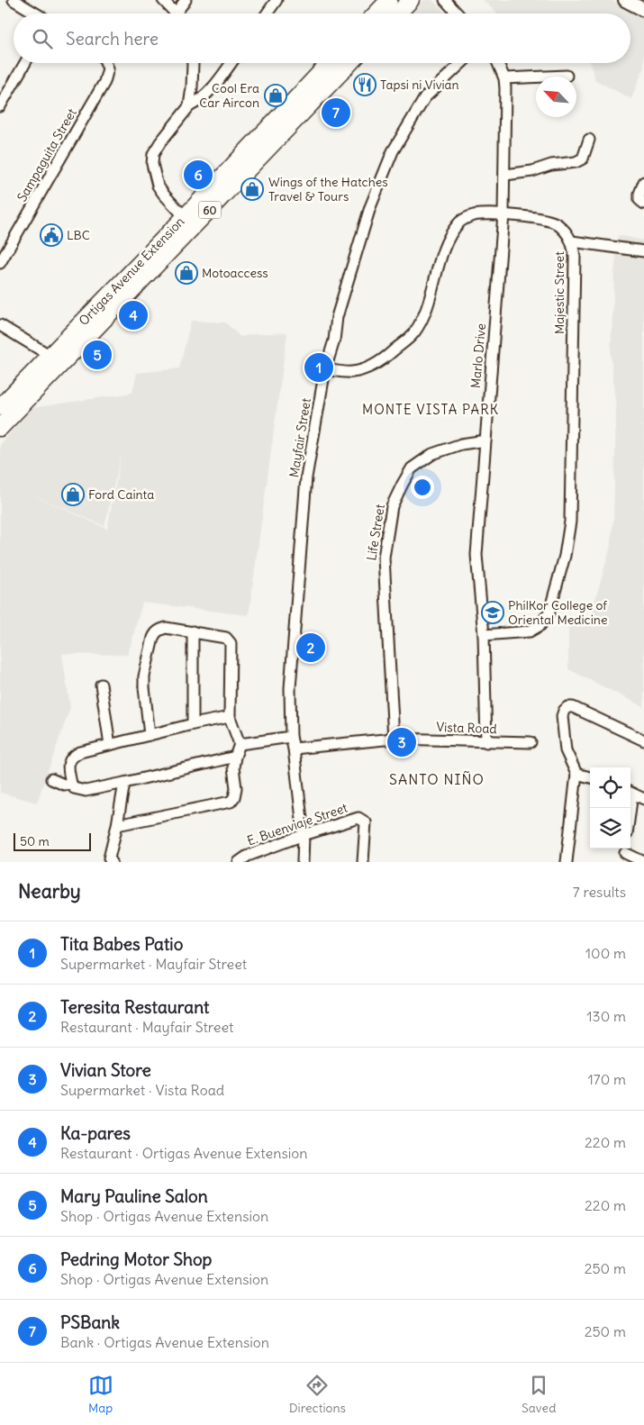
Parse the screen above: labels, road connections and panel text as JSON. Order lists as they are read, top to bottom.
{
  "streets": {
    "main road": ["60", "Ortigas Avenue Extension"],
    "street": [
      "Sampaguita Street",
      "Majestic Street",
      "Marlo Drive",
      "Mayfair Street",
      "Life Street",
      "Vista Road",
      "E. Buenviaje Street"
    ]
  },
  "crossings": [
    ["Majestic Street", "Marlo Drive"],
    ["Majestic Street", "Mayfair Street"],
    ["Marlo Drive", "Life Street"],
    ["Marlo Drive", "Vista Road"],
    ["Mayfair Street", "Vista Road"],
    ["Mayfair Street", "E. Buenviaje Street"],
    ["Life Street", "Vista Road"]
  ],
  "districts": ["MONTE VISTA PARK", "SANTO NIÑO"],
  "places": {
    "restaurant": ["Tapsi ni Vivian"],
    "shop": [
      "Cool Era Car Aircon",
      "Wings of the Hatches Travel & Tours",
      "Motoaccess",
      "Ford Cainta"
    ],
    "public building": ["LBC"],
    "school or university": ["PhilKor College of Oriental Medicine"]
  },
  "scale_bar": "50 m",
  "north": "top left",
  "page": {
    "search": "Search here",
    "pins": [
      "7",
      "6",
      "4",
      "5",
      "1",
      "2",
      "3"
    ],
    "scale": "50 m",
    "heading": ["Nearby", "7 results"],
    "list": [
      {
        "mark": "1",
        "name": "Tita Babes Patio",
        "note": "Supermarket · Mayfair Street",
        "value": "100 m"
      },
      {
        "mark": "2",
        "name": "Teresita Restaurant",
        "note": "Restaurant · Mayfair Street",
        "value": "130 m"
      },
      {
        "mark": "3",
        "name": "Vivian Store",
        "note": "Supermarket · Vista Road",
        "value": "170 m"
      },
      {
        "mark": "4",
        "name": "Ka-pares",
        "note": "Restaurant · Ortigas Avenue Extension",
        "value": "220 m"
      },
      {
        "mark": "5",
        "name": "Mary Pauline Salon",
        "note": "Shop · Ortigas Avenue Extension",
        "value": "220 m"
      },
      {
        "mark": "6",
        "name": "Pedring Motor Shop",
        "note": "Shop · Ortigas Avenue Extension",
        "value": "250 m"
      },
      {
        "mark": "7",
        "name": "PSBank",
        "note": "Bank · Ortigas Avenue Extension",
        "value": "250 m"
      }
    ],
    "nav": ["Map", "Directions", "Saved"]
  }
}
